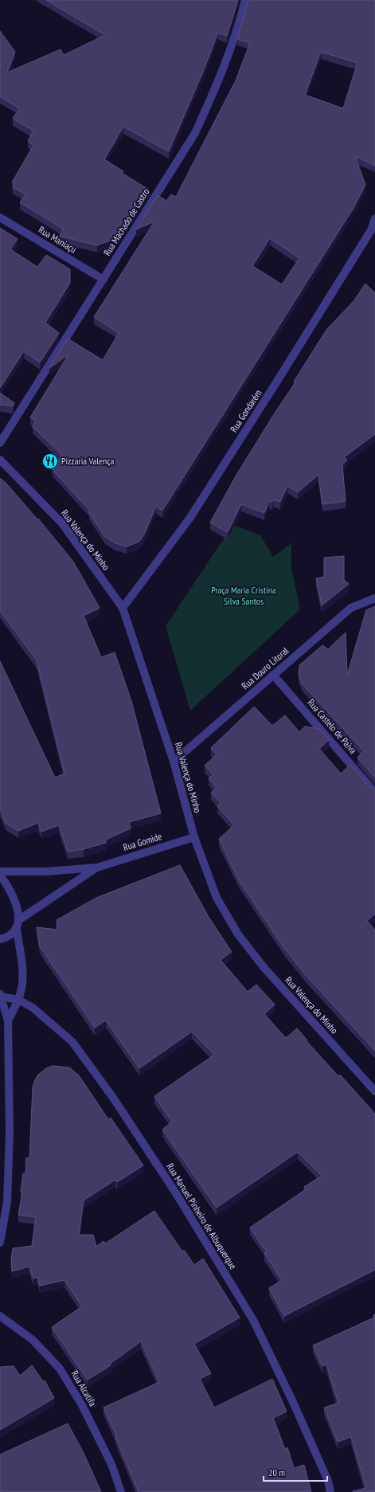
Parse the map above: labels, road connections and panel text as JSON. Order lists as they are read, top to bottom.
{
  "streets": {
    "street": [
      "Rua Machado de Castro",
      "Rua Maniaçu",
      "Rua Gondarém",
      "Rua Valença do Minho",
      "Rua Douro Litoral",
      "Rua Castelo de Paiva",
      "Rua Gomide",
      "Rua Manuel Pinheiro de Albuquerque",
      "Rua Alcatifa"
    ]
  },
  "crossings": [
    ["Rua Machado de Castro", "Rua Maniaçu"],
    ["Rua Gondarém", "Rua Valença do Minho"],
    ["Rua Valença do Minho", "Rua Douro Litoral"],
    ["Rua Valença do Minho", "Rua Gomide"],
    ["Rua Douro Litoral", "Rua Castelo de Paiva"]
  ],
  "parks": ["Praça Maria Cristina Silva Santos"],
  "places": {
    "restaurant": ["Pizzaria Valença"]
  },
  "scale_bar": "20 m"
}
